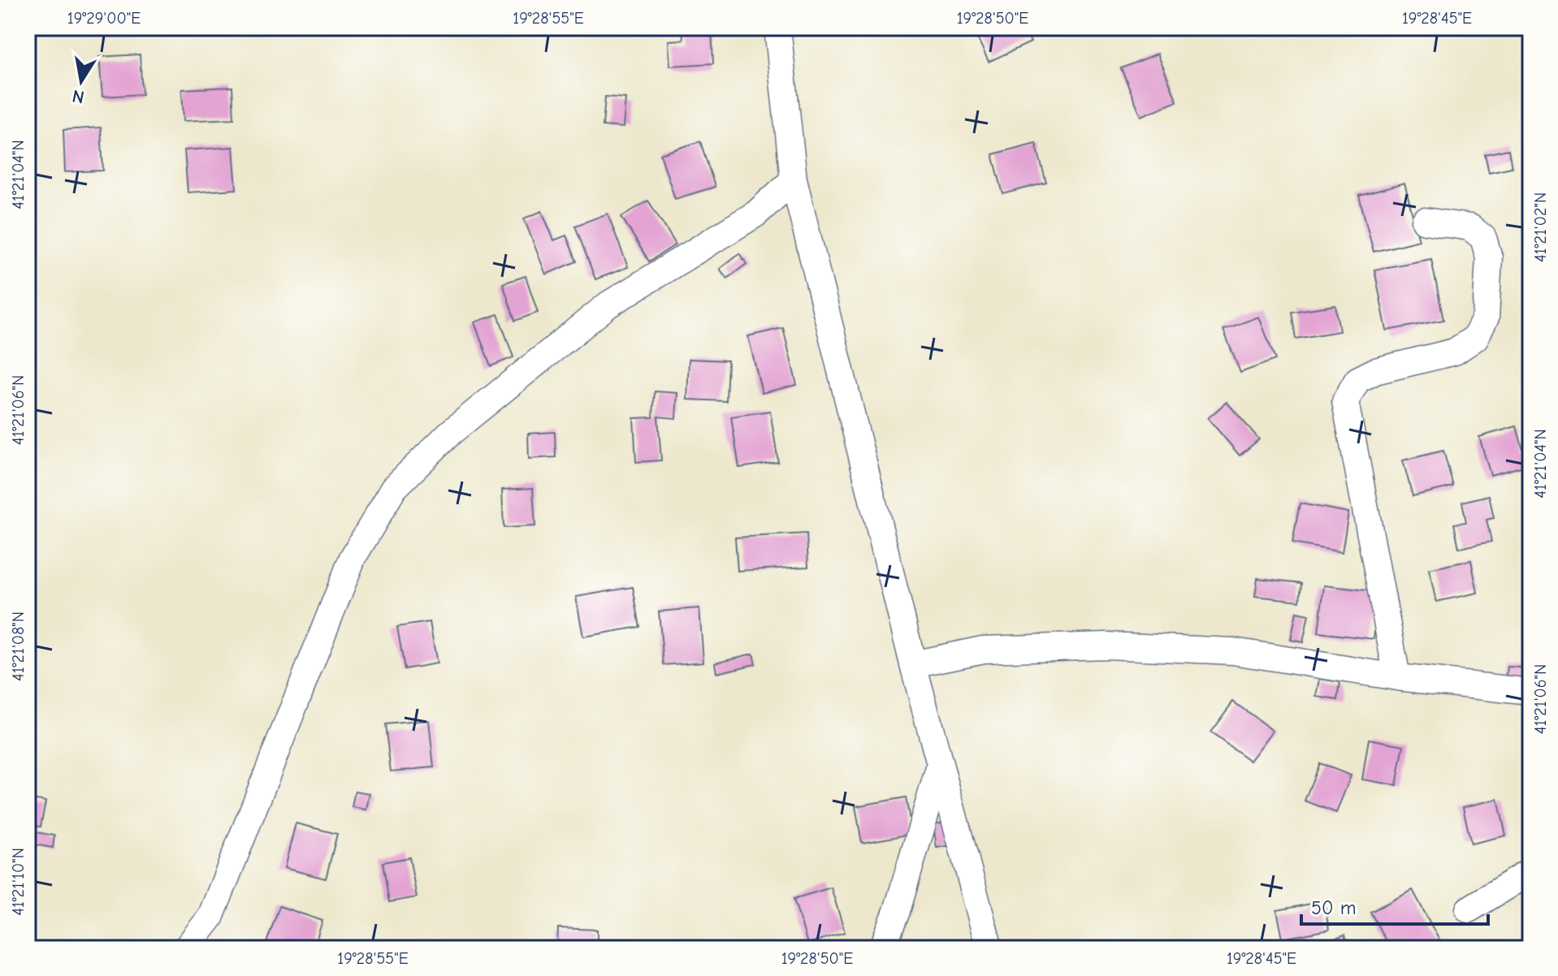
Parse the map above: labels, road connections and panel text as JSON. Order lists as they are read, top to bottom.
{
  "scale_bar": "50 m",
  "north": "bottom",
  "coordinates": [
    "19°29'00\"E",
    "19°28'55\"E",
    "19°28'50\"E",
    "19°28'45\"E",
    "41°21'04\"N",
    "41°21'02\"N",
    "41°21'06\"N",
    "41°21'08\"N",
    "41°21'10\"N"
  ]
}
